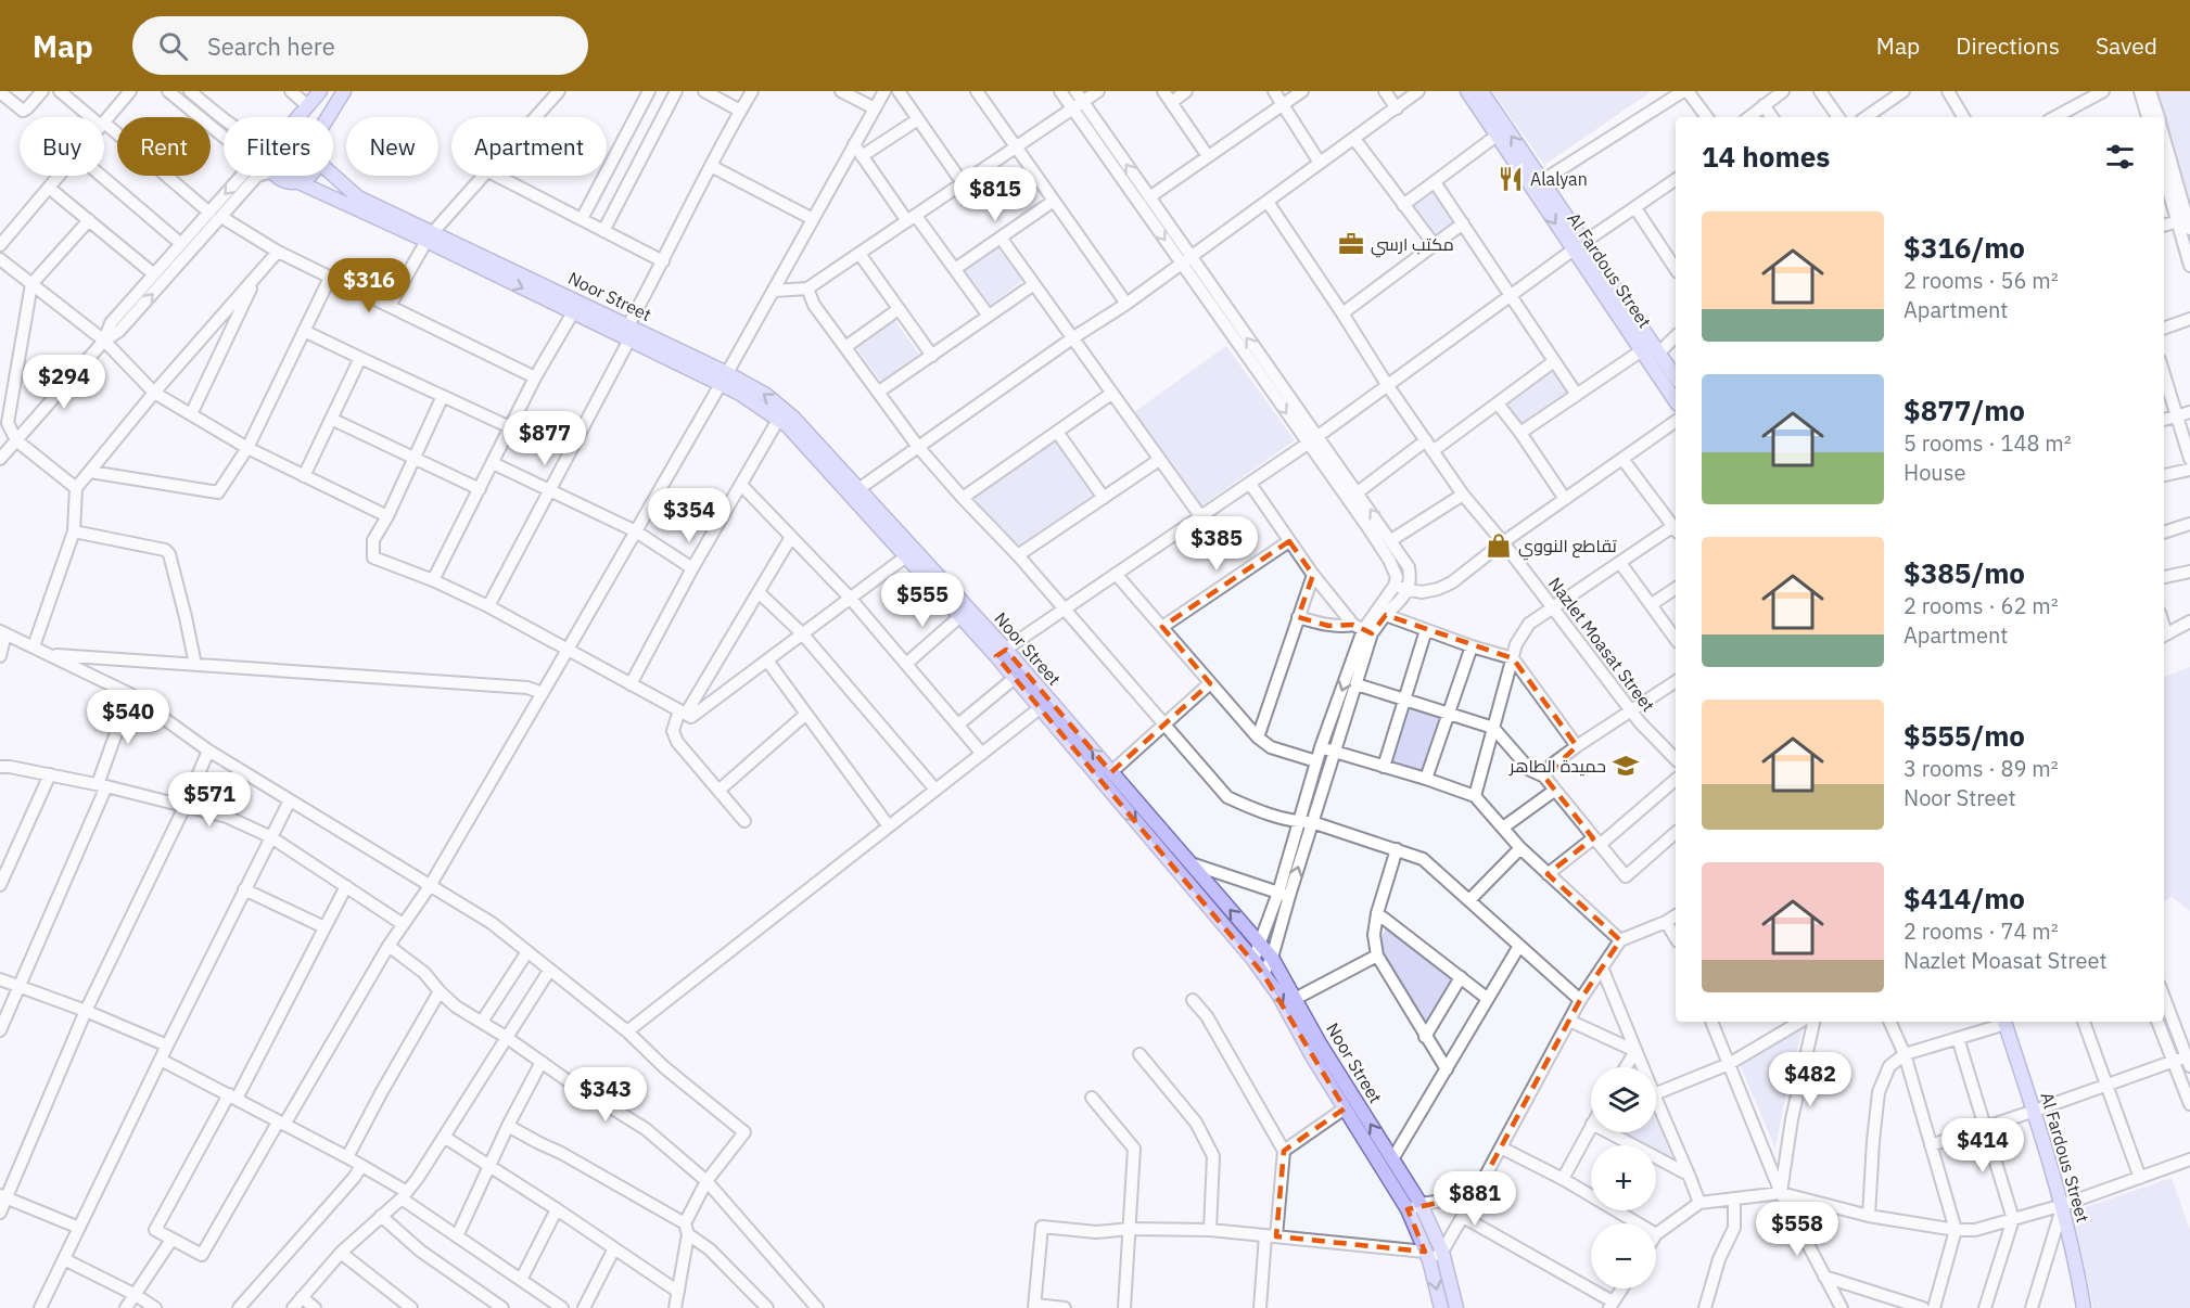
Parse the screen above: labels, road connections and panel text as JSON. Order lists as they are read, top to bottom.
{
  "streets": {
    "main road": ["Al Fardous Street", "Noor Street"],
    "street": ["Nazlet Moasat Street"]
  },
  "places": {
    "restaurant": ["Alalyan"],
    "office": ["مكتب ارسي"],
    "shop": ["تقاطع النووي"],
    "school or university": ["حميدة الطاهر"]
  },
  "page": {
    "header": "Map",
    "search": "Search here",
    "nav": ["Map", "Directions", "Saved"],
    "chip": [
      "Buy",
      "Rent",
      "Filters",
      "New",
      "Apartment"
    ],
    "heading": "14 homes",
    "price": [
      "$815",
      "$316",
      "$294",
      "$877",
      "$354",
      "$385",
      "$555",
      "$540",
      "$571",
      "$482",
      "$343",
      "$414",
      "$881",
      "$558"
    ],
    "list": [
      {
        "name": "$316/mo",
        "note": "2 rooms · 56 m² · Apartment"
      },
      {
        "name": "$877/mo",
        "note": "5 rooms · 148 m² · House"
      },
      {
        "name": "$385/mo",
        "note": "2 rooms · 62 m² · Apartment"
      },
      {
        "name": "$555/mo",
        "note": "3 rooms · 89 m² · Noor Street"
      },
      {
        "name": "$414/mo",
        "note": "2 rooms · 74 m² · Nazlet Moasat Street"
      }
    ],
    "map_buttons": ["+", "−"]
  }
}
